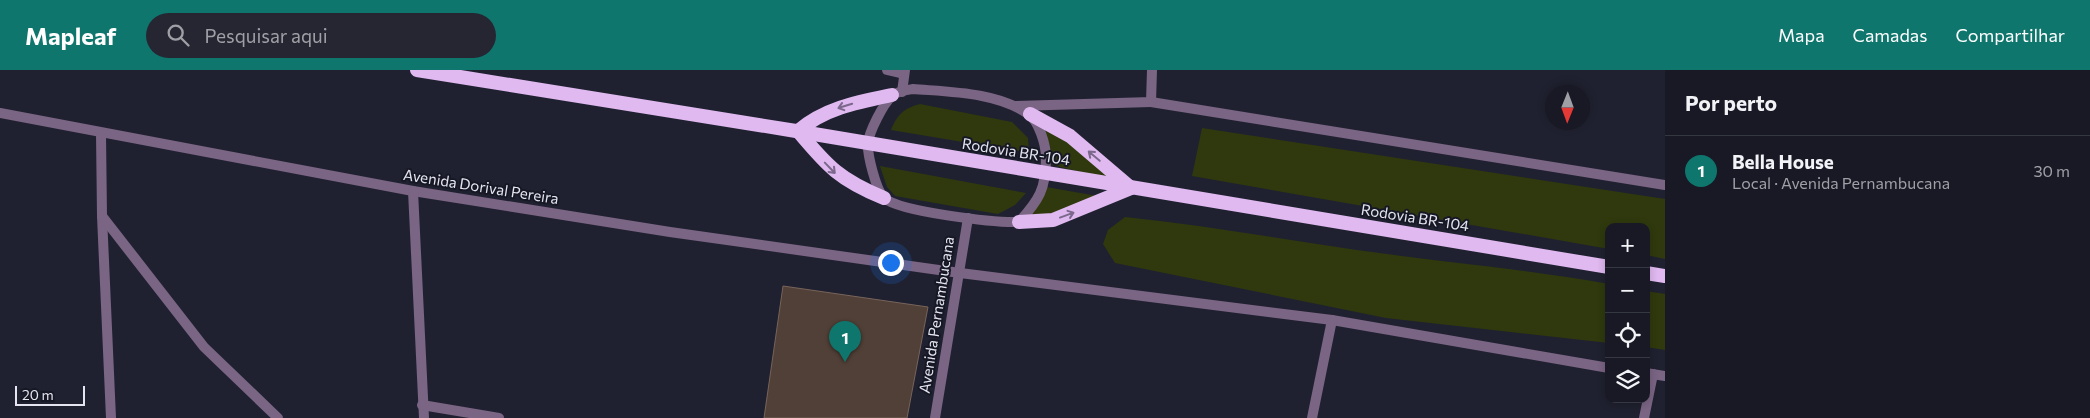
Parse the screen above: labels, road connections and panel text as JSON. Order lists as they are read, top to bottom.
{
  "streets": {
    "highway": ["Rodovia BR-104"],
    "street": ["Avenida Dorival Pereira", "Avenida Pernambucana"]
  },
  "crossings": [
    ["Avenida Dorival Pereira", "Avenida Pernambucana"]
  ],
  "scale_bar": "20 m",
  "north": "bottom",
  "page": {
    "header": "Mapleaf",
    "search": "Pesquisar aqui",
    "nav": ["Mapa", "Camadas", "Compartilhar"],
    "heading": "Por perto",
    "list": [
      {
        "mark": "1",
        "name": "Bella House",
        "note": "Local · Avenida Pernambucana",
        "value": "30 m"
      }
    ],
    "map_buttons": ["+", "−"],
    "pins": "1",
    "scale": "20 m"
  }
}
